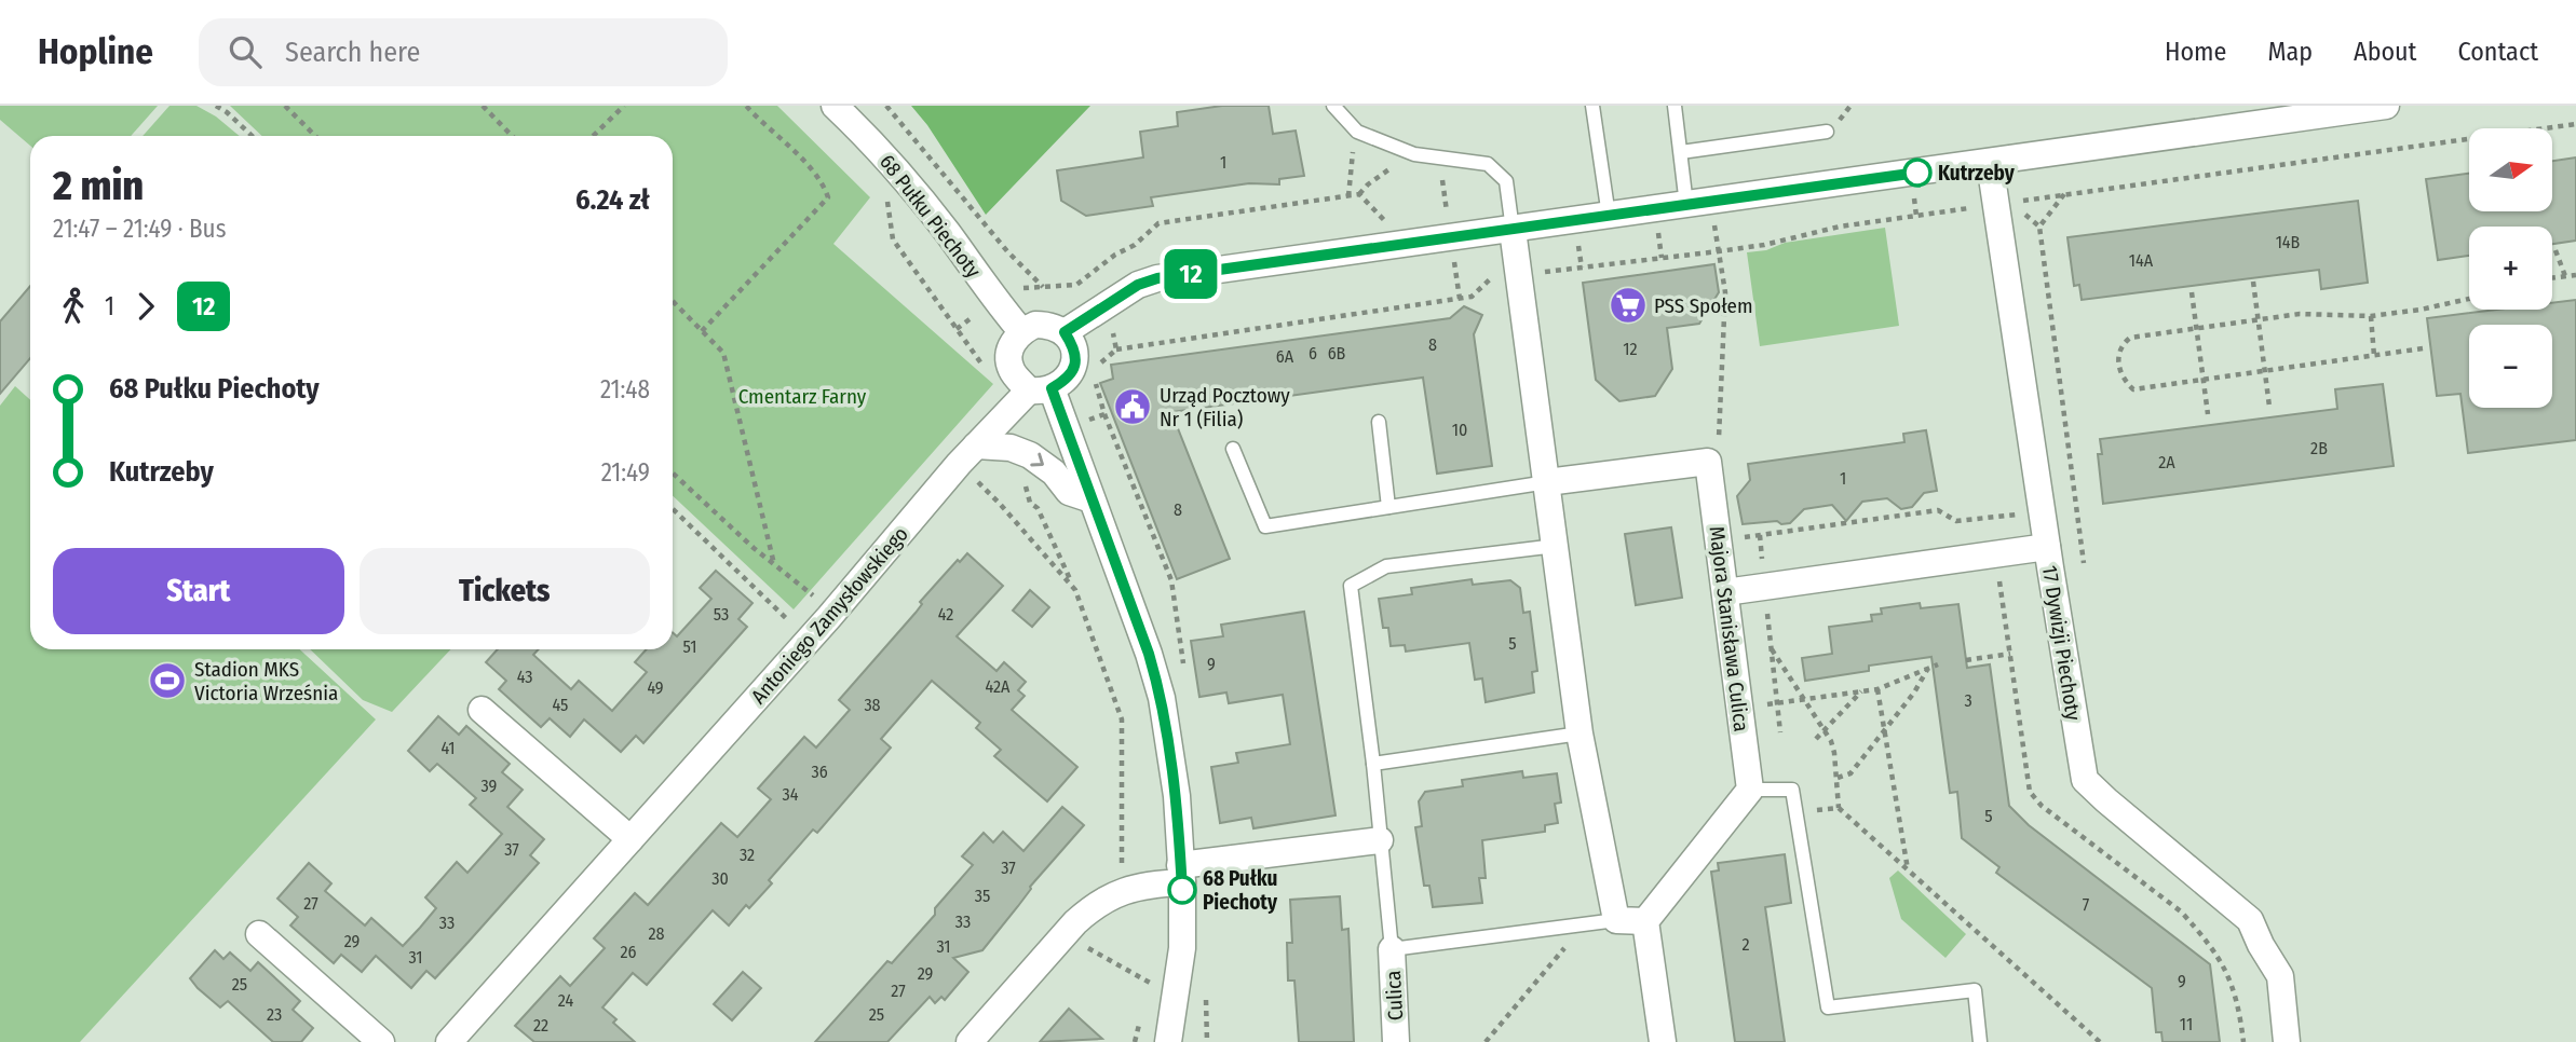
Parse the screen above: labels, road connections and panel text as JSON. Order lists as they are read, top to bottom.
{
  "streets": {
    "street": [
      "68 Pułku Piechoty",
      "Antoniego Zamysłowskiego",
      "Majora Stanisława Culica",
      "17 Dywizji Piechoty",
      "Culica"
    ]
  },
  "crossings": [
    ["68 Pułku Piechoty", "Antoniego Zamysłowskiego"]
  ],
  "parks": ["Cmentarz Farny"],
  "places": {
    "other": ["Kutrzeby", "68 Pułku Piechoty"],
    "supermarket": ["PSS Społem"],
    "public building": ["Urząd Pocztowy Nr 1 (Filia)"],
    "sports": ["Stadion MKS Victoria Września"]
  },
  "lines": ["bus line 12"],
  "house_numbers": [
    "1",
    "14B",
    "14A",
    "8",
    "12",
    "6",
    "6B",
    "6A",
    "10",
    "2B",
    "2A",
    "1",
    "8",
    "53",
    "42",
    "5",
    "51",
    "9",
    "43",
    "42A",
    "49",
    "3",
    "45",
    "38",
    "41",
    "36",
    "39",
    "34",
    "5",
    "37",
    "32",
    "37",
    "30",
    "35",
    "27",
    "7",
    "33",
    "33",
    "28",
    "29",
    "2",
    "31",
    "26",
    "31",
    "29",
    "9",
    "25",
    "27",
    "24",
    "23",
    "25",
    "11",
    "22"
  ],
  "north": "right",
  "page": {
    "header": "Hopline",
    "search": "Search here",
    "nav": [
      "Home",
      "Map",
      "About",
      "Contact"
    ],
    "on_map": "12",
    "map_buttons": ["+", "−"],
    "heading": ["2 min", "21:47 – 21:49 · Bus", "6.24 zł"],
    "legs": ["1", "12"],
    "list": [
      {
        "name": "68 Pułku Piechoty",
        "value": "21:48"
      },
      {
        "name": "Kutrzeby",
        "value": "21:49"
      }
    ],
    "buttons": ["Start", "Tickets"]
  }
}
